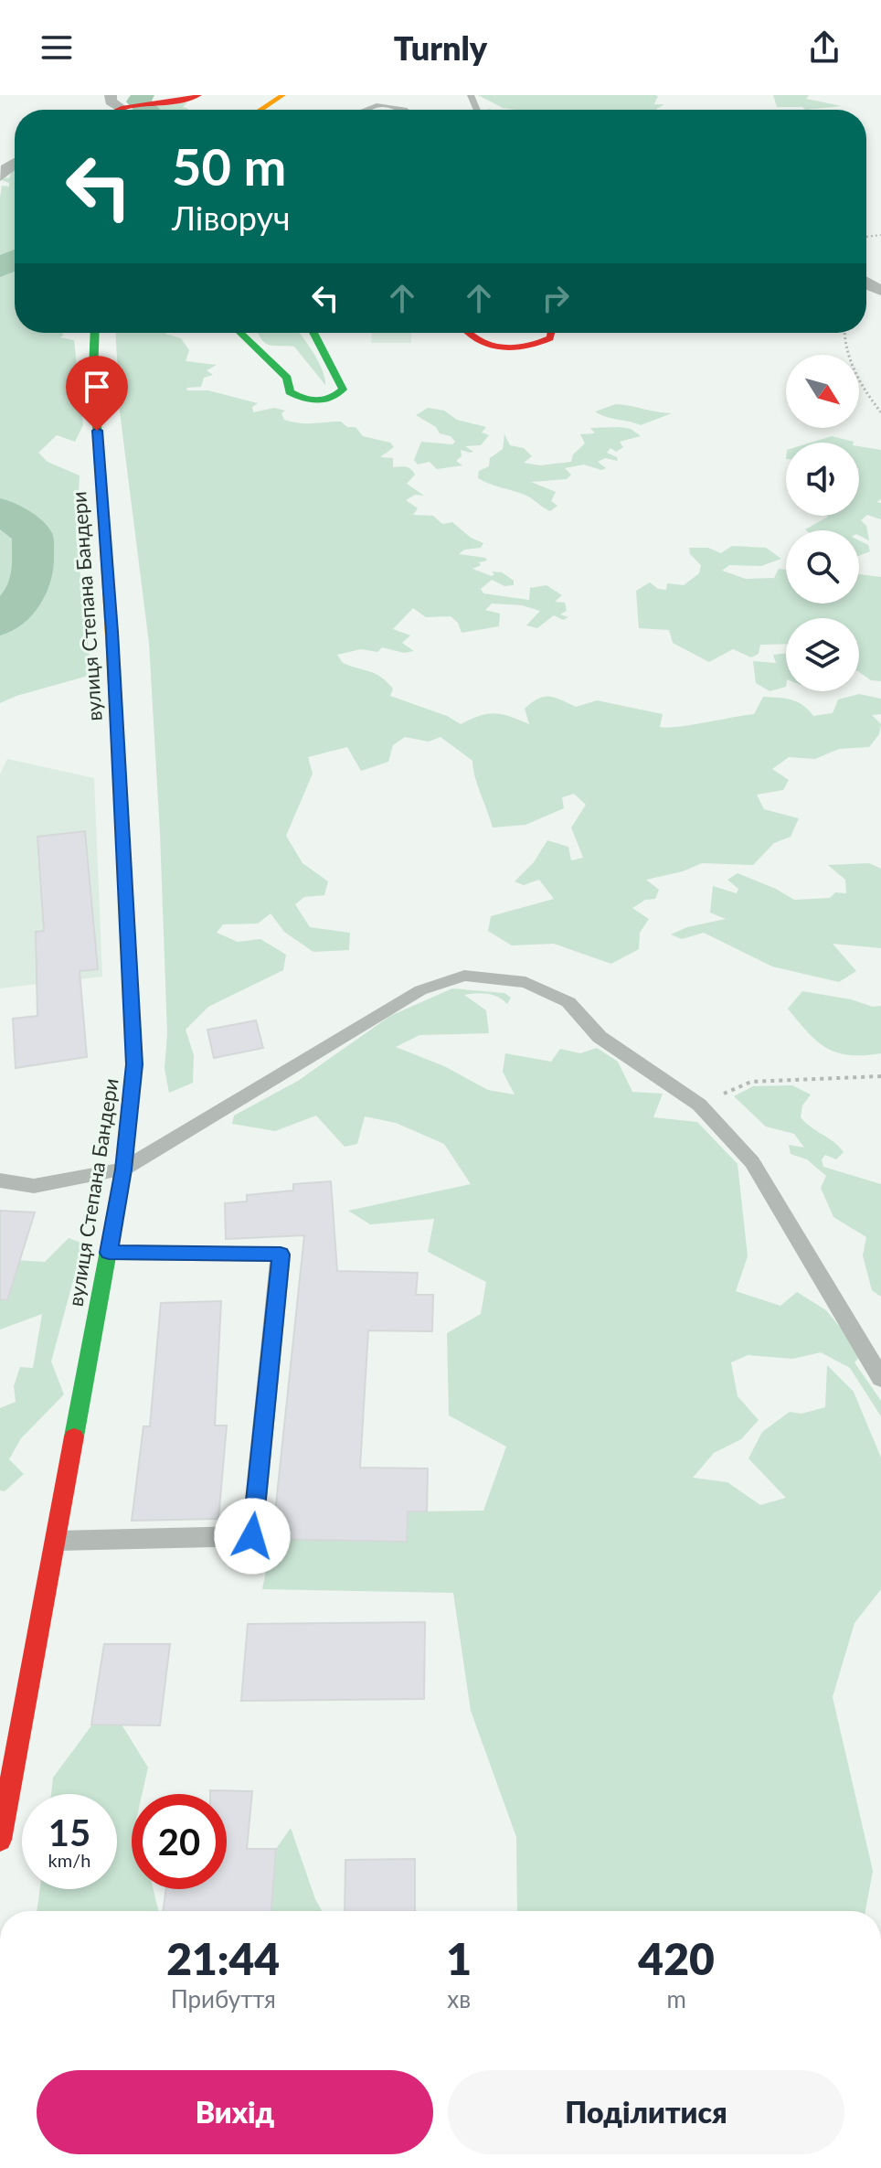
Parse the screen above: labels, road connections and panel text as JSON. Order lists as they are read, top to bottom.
{
  "streets": {
    "main road": ["вулиця Степана Бандери"]
  },
  "north": "bottom right",
  "page": {
    "header": "Turnly",
    "turn": ["50 m", "Ліворуч"],
    "speed": "15 km/h",
    "limit": "20",
    "eta": [
      "21:44",
      "Прибуття",
      "1",
      "хв",
      "420",
      "m"
    ],
    "buttons": ["Вихід", "Поділитися"]
  }
}
